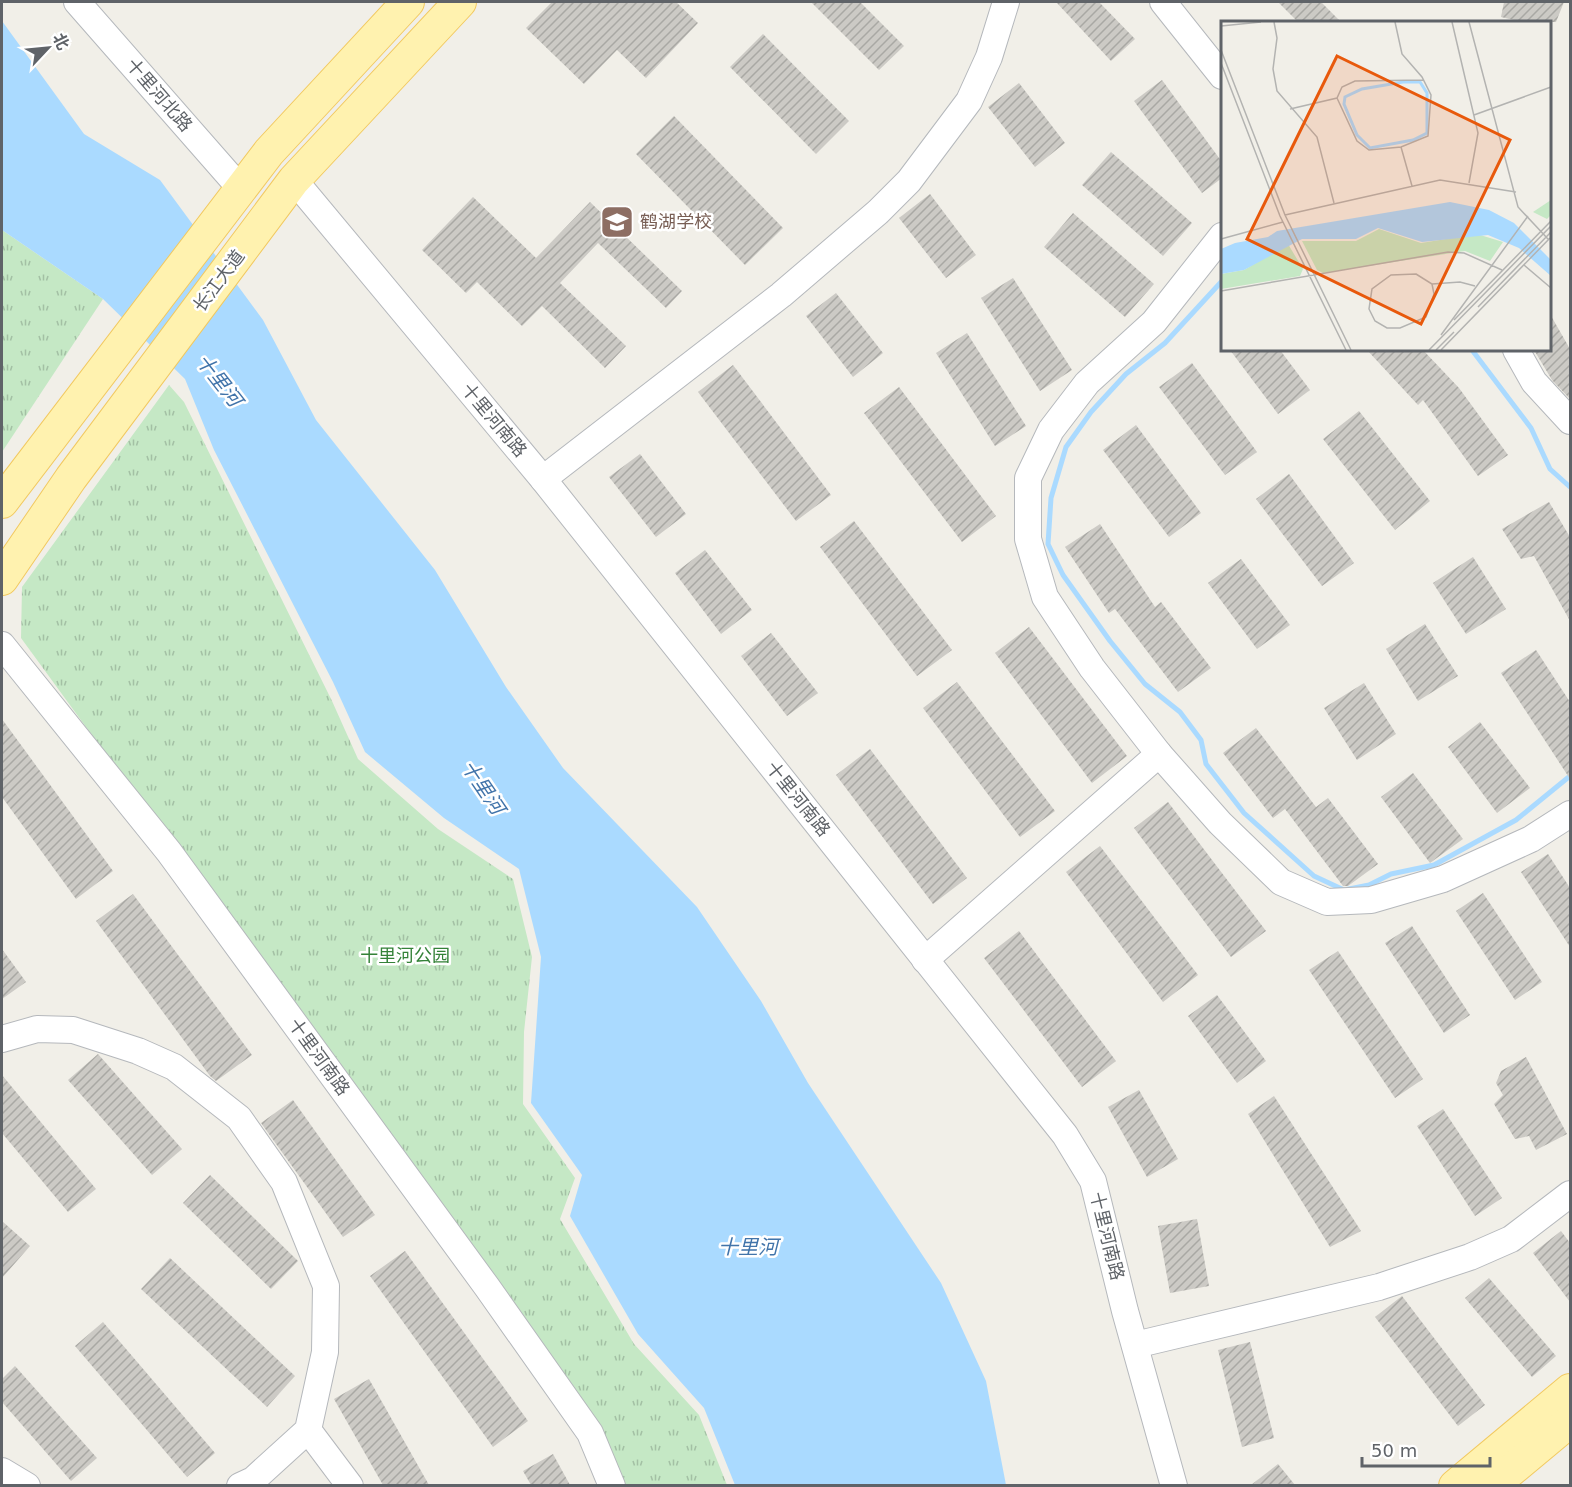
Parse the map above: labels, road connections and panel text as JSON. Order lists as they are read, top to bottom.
{
  "streets": {
    "main road": ["长江大道"],
    "street": ["十里河北路", "十里河南路"]
  },
  "crossings": [
    ["长江大道", "十里河南路"]
  ],
  "water": ["十里河"],
  "parks": ["十里河公园"],
  "places": {
    "school or university": ["鹤湖学校"]
  },
  "scale_bar": "50 m",
  "north": "top right"
}
